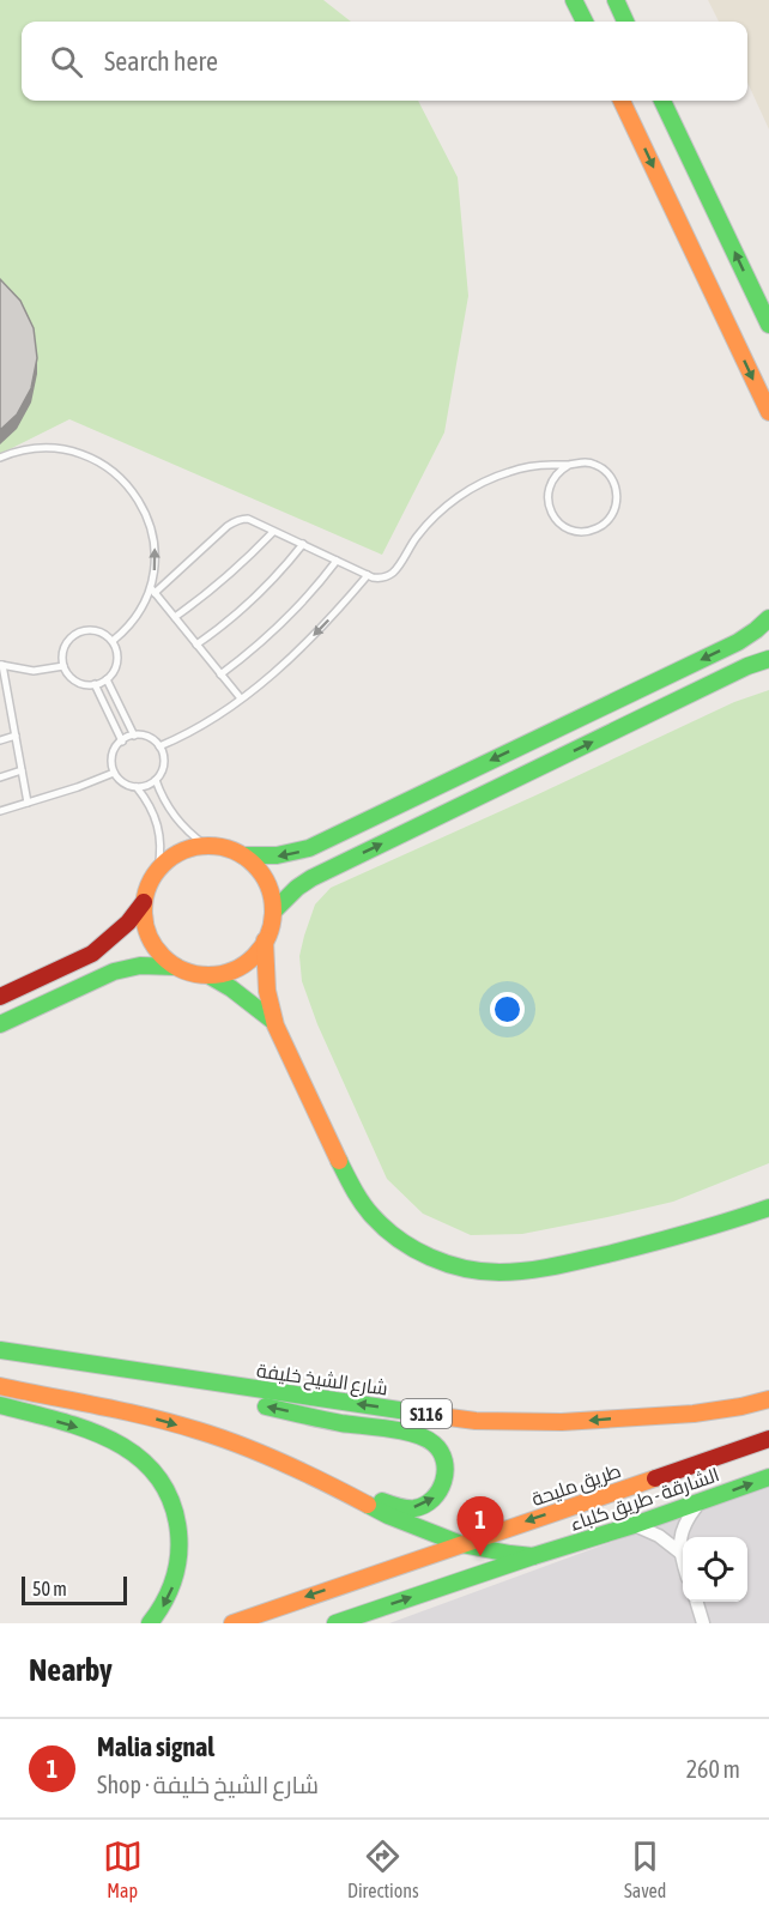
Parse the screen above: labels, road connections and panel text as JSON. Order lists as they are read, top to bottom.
{
  "streets": {
    "main road": [
      "شارع الشيخ خليفة",
      "S116",
      "طريق مليحة",
      "الشارقة - طريق كلباء"
    ]
  },
  "scale_bar": "50 m",
  "page": {
    "search": "Search here",
    "pins": "1",
    "scale": "50 m",
    "heading": "Nearby",
    "list": [
      {
        "mark": "1",
        "name": "Malia signal",
        "note": "Shop · شارع الشيخ خليفة",
        "value": "260 m"
      }
    ],
    "nav": ["Map", "Directions", "Saved"]
  }
}
